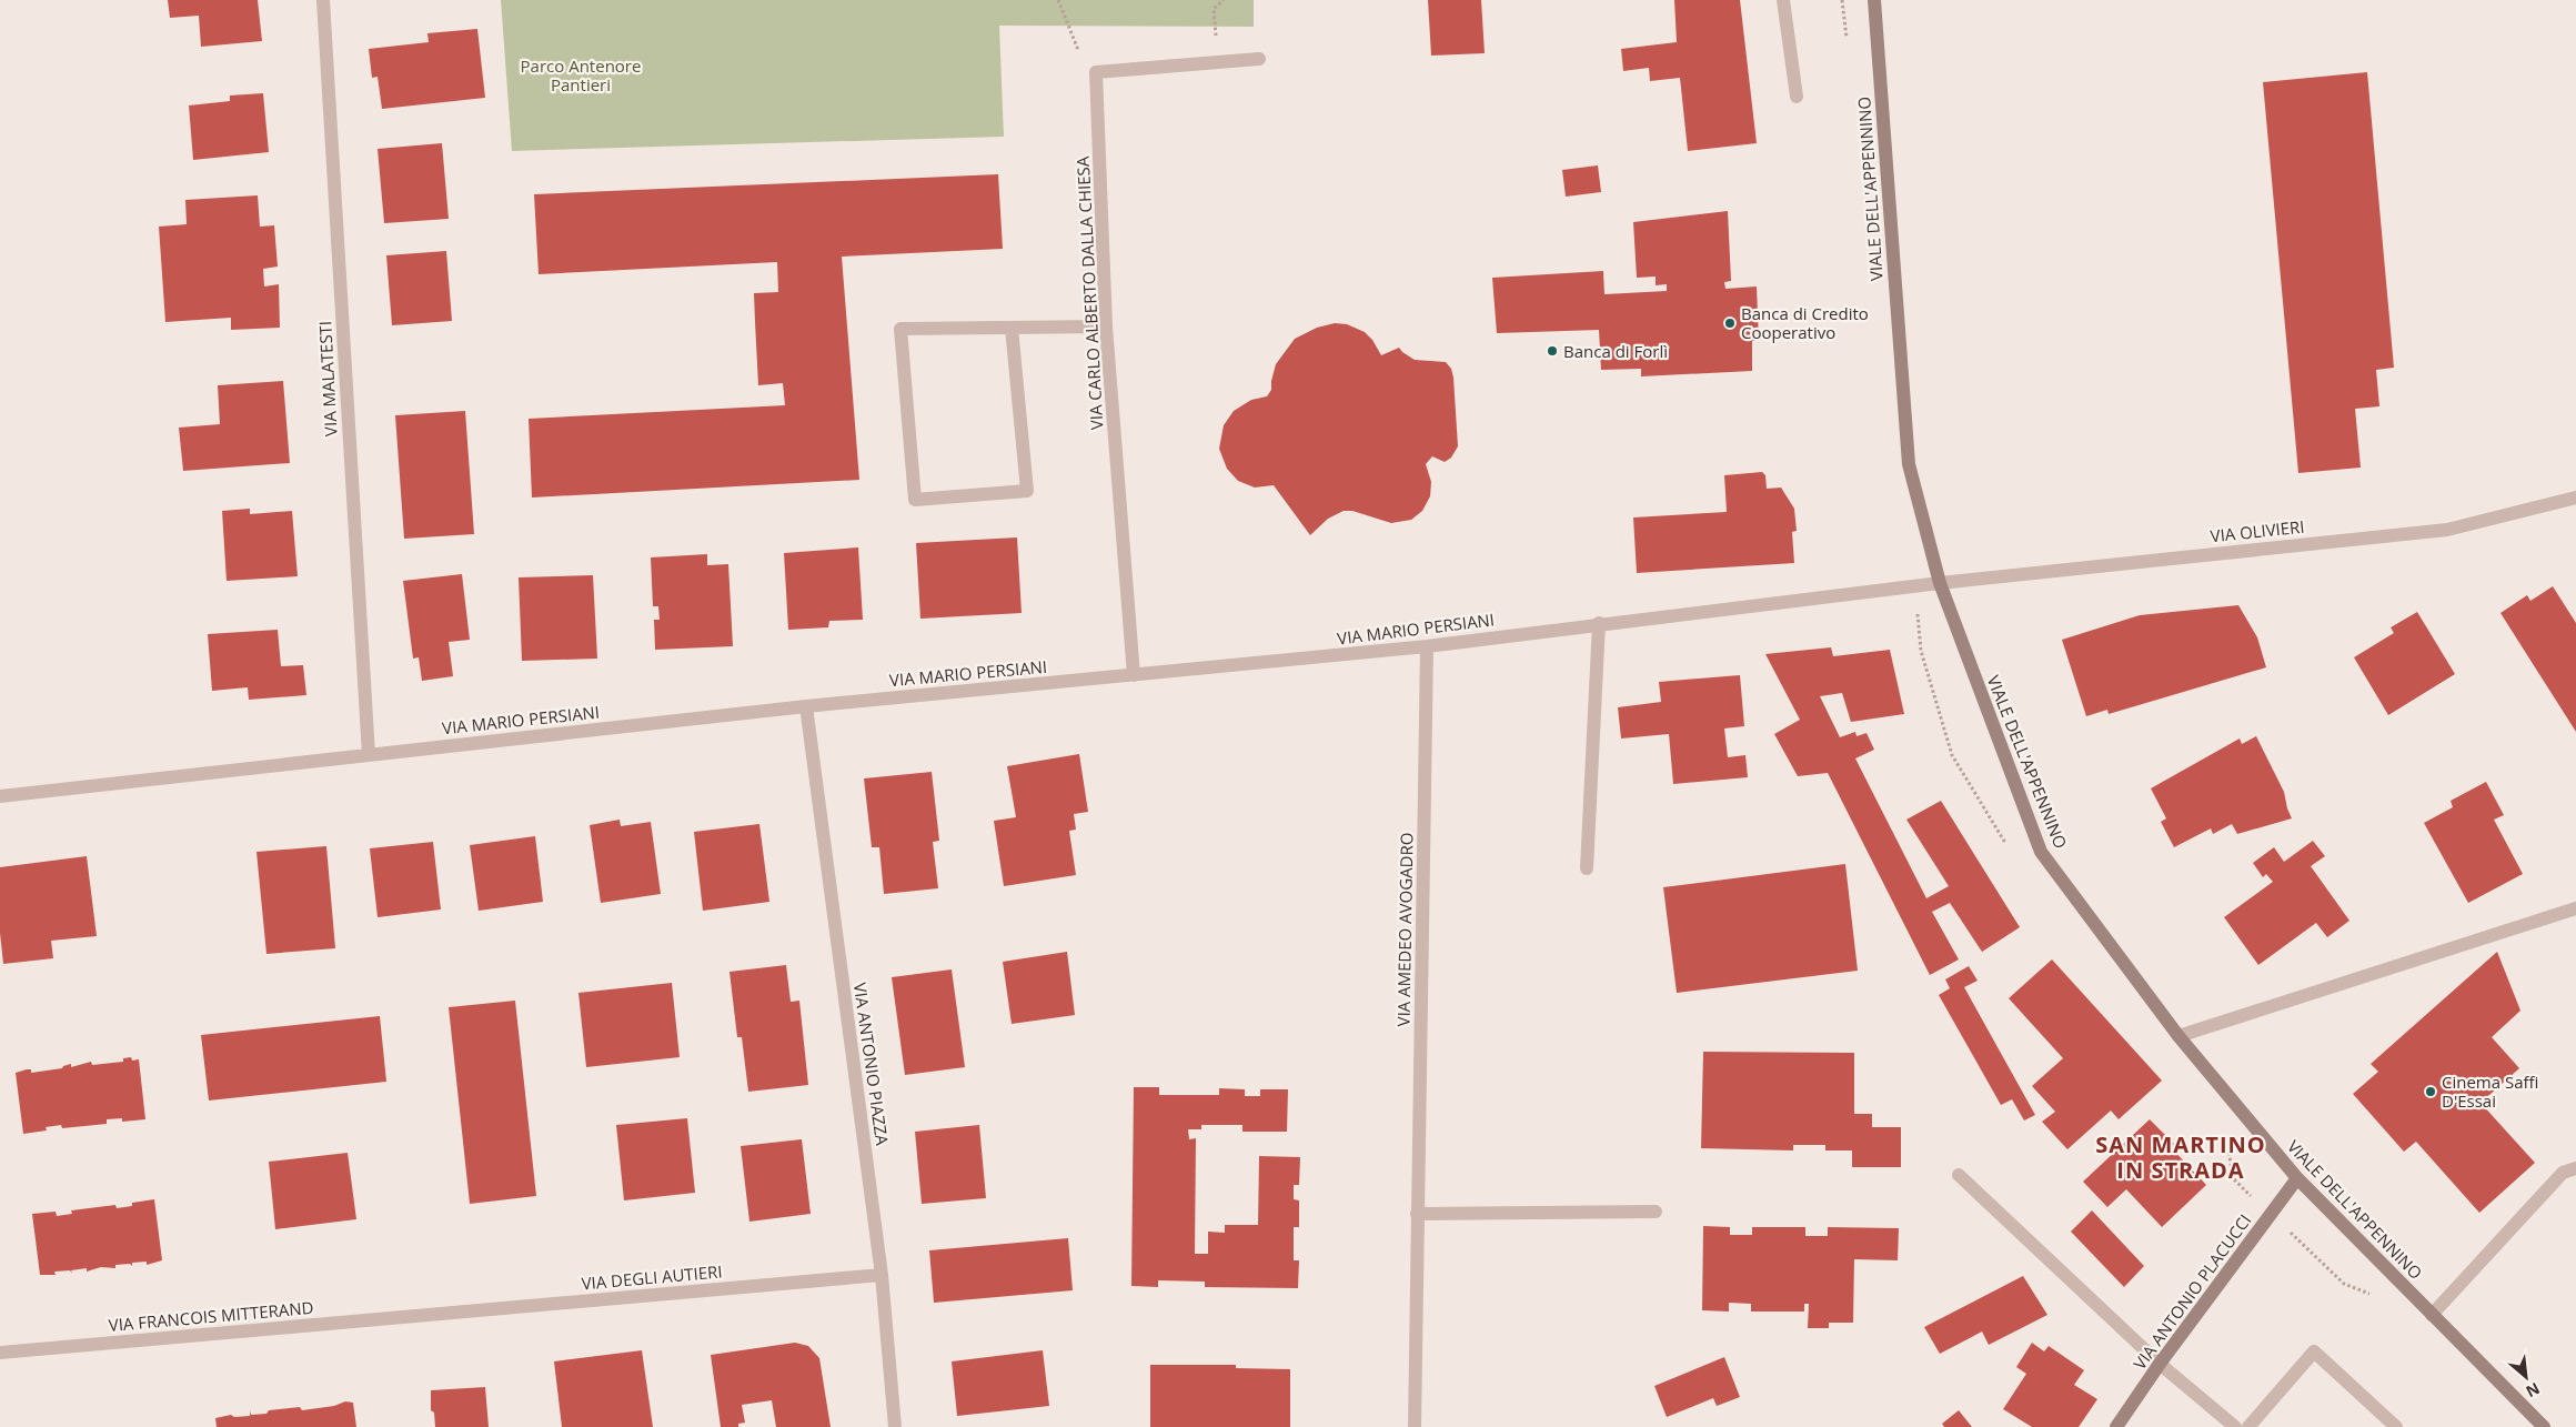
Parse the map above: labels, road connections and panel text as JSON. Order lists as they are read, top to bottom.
{
  "streets": {
    "main road": ["VIALE DELL'APPENNINO", "VIA ANTONIO PLACUCCI"],
    "street": [
      "VIA CARLO ALBERTO DALLA CHIESA",
      "VIA MALATESTI",
      "VIA OLIVIERI",
      "VIA MARIO PERSIANI",
      "VIA AMEDEO AVOGADRO",
      "VIA ANTONIO PIAZZA",
      "VIA DEGLI AUTIERI",
      "VIA FRANCOIS MITTERAND"
    ]
  },
  "crossings": [
    ["VIALE DELL'APPENNINO", "VIA OLIVIERI"],
    ["VIALE DELL'APPENNINO", "VIA MARIO PERSIANI"],
    ["VIALE DELL'APPENNINO", "VIA ANTONIO PLACUCCI"],
    ["VIA CARLO ALBERTO DALLA CHIESA", "VIA MARIO PERSIANI"],
    ["VIA MALATESTI", "VIA MARIO PERSIANI"],
    ["VIA OLIVIERI", "VIA MARIO PERSIANI"],
    ["VIA MARIO PERSIANI", "VIA AMEDEO AVOGADRO"],
    ["VIA MARIO PERSIANI", "VIA ANTONIO PIAZZA"],
    ["VIA ANTONIO PIAZZA", "VIA DEGLI AUTIERI"],
    ["VIA DEGLI AUTIERI", "VIA FRANCOIS MITTERAND"]
  ],
  "districts": ["SAN MARTINO IN STRADA"],
  "parks": ["Parco Antenore Pantieri"],
  "places": ["Banca di Credito Cooperativo", "Banca di Forlì", "Cinema Saffi D'Essai"],
  "north": "bottom right"
}
